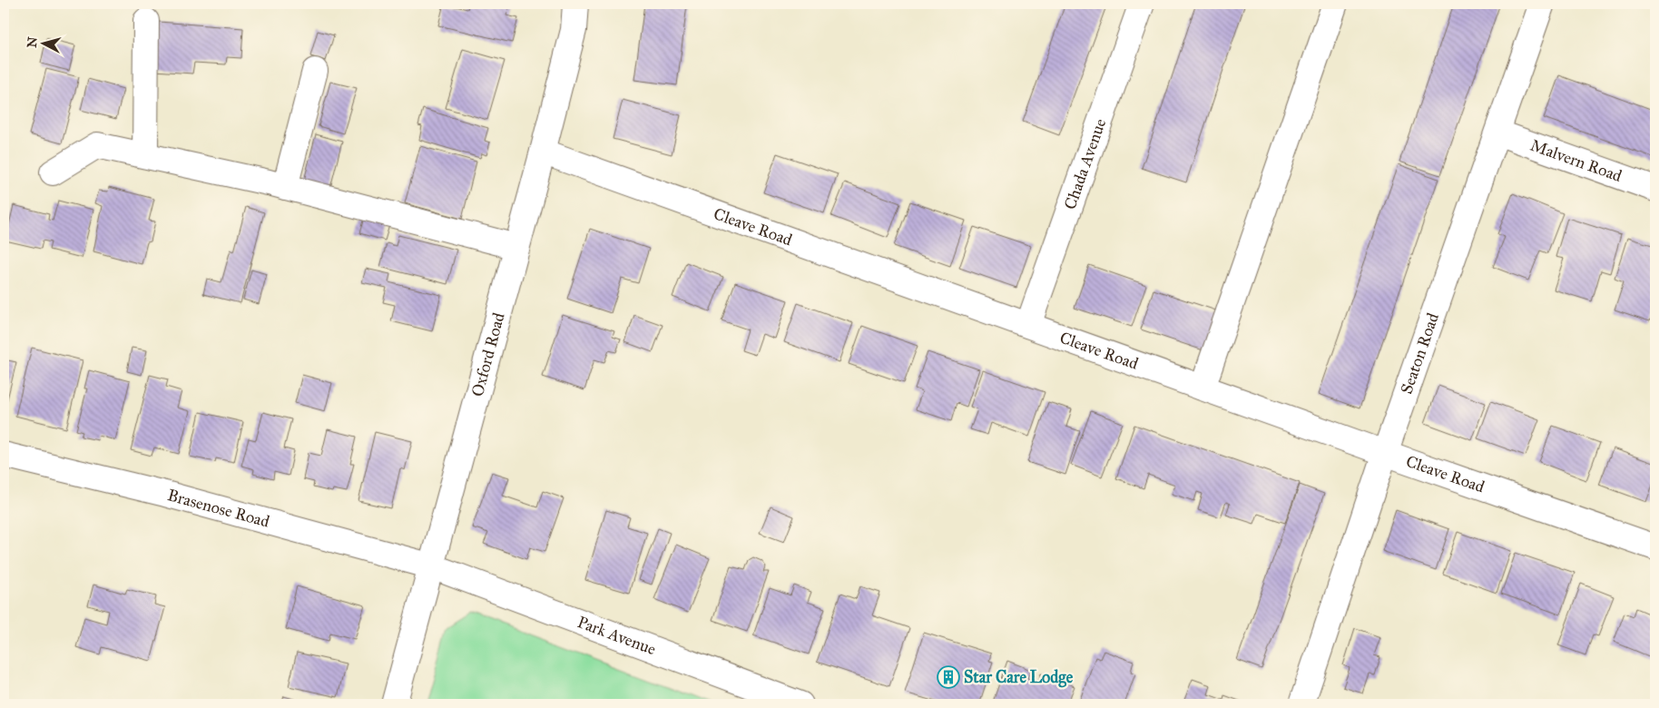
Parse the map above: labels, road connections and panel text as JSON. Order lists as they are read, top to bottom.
{
  "streets": {
    "street": [
      "Malvern Road",
      "Chada Avenue",
      "Cleave Road",
      "Seaton Road",
      "Oxford Road",
      "Brasenose Road",
      "Park Avenue"
    ]
  },
  "crossings": [
    ["Malvern Road", "Seaton Road"],
    ["Chada Avenue", "Cleave Road"],
    ["Cleave Road", "Seaton Road"],
    ["Cleave Road", "Oxford Road"],
    ["Oxford Road", "Brasenose Road"],
    ["Oxford Road", "Park Avenue"],
    ["Brasenose Road", "Park Avenue"]
  ],
  "places": {
    "building": ["Star Care Lodge"]
  },
  "north": "left"
}
